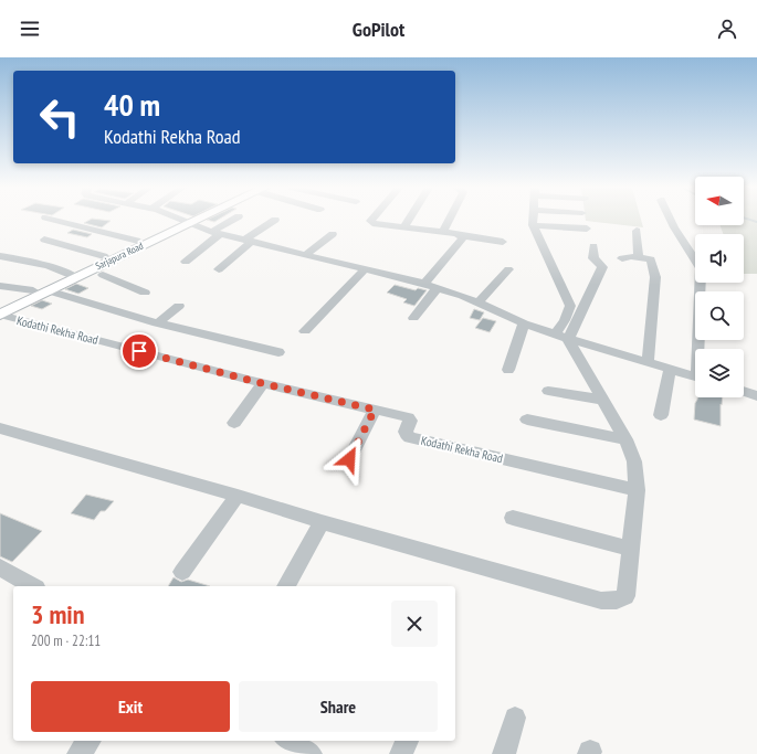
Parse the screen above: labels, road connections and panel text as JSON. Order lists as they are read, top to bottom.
{
  "streets": {
    "main road": ["Sarjapura Road"],
    "street": ["Kodathi Rekha Road"]
  },
  "crossings": [
    ["Sarjapura Road", "Kodathi Rekha Road"]
  ],
  "north": "left",
  "page": {
    "header": "GoPilot",
    "turn": ["40 m", "Kodathi Rekha Road"],
    "heading": ["3 min", "200 m · 22:11"],
    "buttons": ["Exit", "Share"]
  }
}
